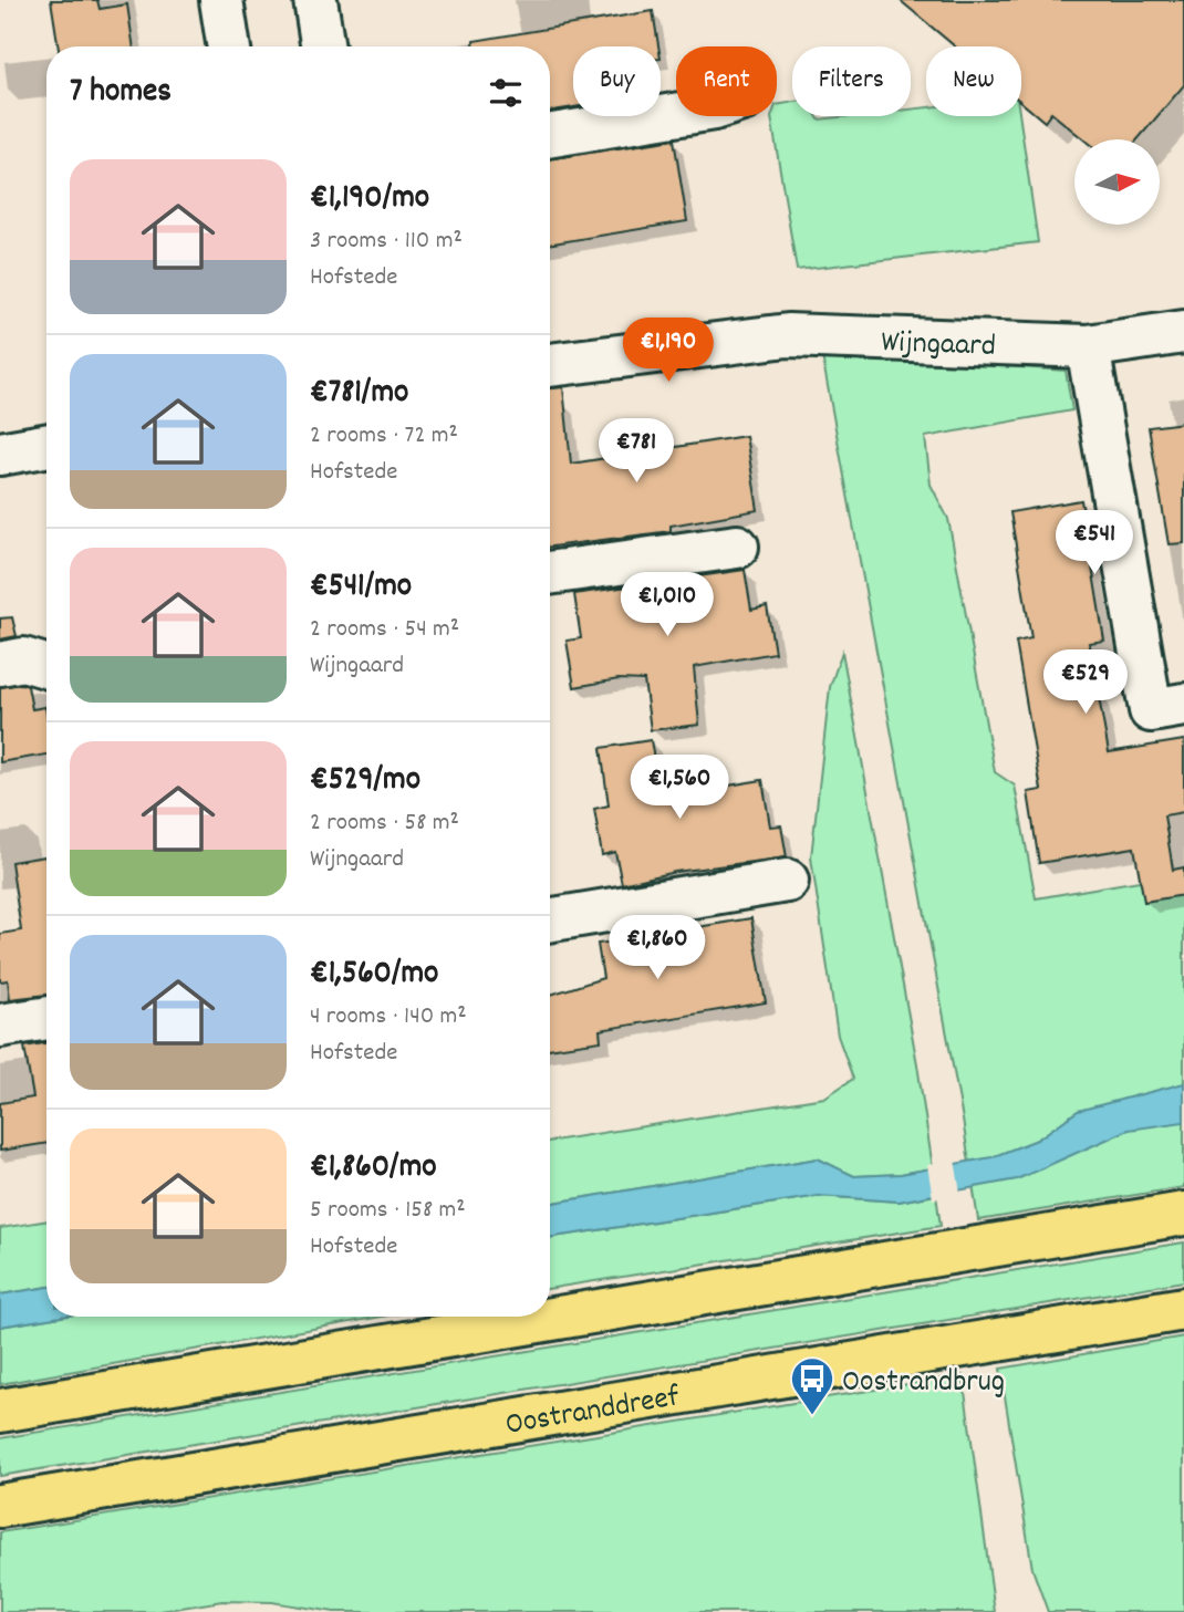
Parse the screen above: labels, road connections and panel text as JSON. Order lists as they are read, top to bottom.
{
  "streets": {
    "main road": ["Oostranddreef"],
    "street": ["Wijngaard"]
  },
  "places": {
    "bus stop": ["Oostrandbrug"]
  },
  "north": "right",
  "page": {
    "chip": [
      "Buy",
      "Rent",
      "Filters",
      "New"
    ],
    "heading": "7 homes",
    "list": [
      {
        "name": "€1,190/mo",
        "note": "3 rooms · 110 m² · Hofstede"
      },
      {
        "name": "€781/mo",
        "note": "2 rooms · 72 m² · Hofstede"
      },
      {
        "name": "€541/mo",
        "note": "2 rooms · 54 m² · Wijngaard"
      },
      {
        "name": "€529/mo",
        "note": "2 rooms · 58 m² · Wijngaard"
      },
      {
        "name": "€1,560/mo",
        "note": "4 rooms · 140 m² · Hofstede"
      },
      {
        "name": "€1,860/mo",
        "note": "5 rooms · 158 m² · Hofstede"
      }
    ],
    "price": [
      "€1,190",
      "€781",
      "€541",
      "€1,010",
      "€529",
      "€1,560",
      "€1,860"
    ]
  }
}
